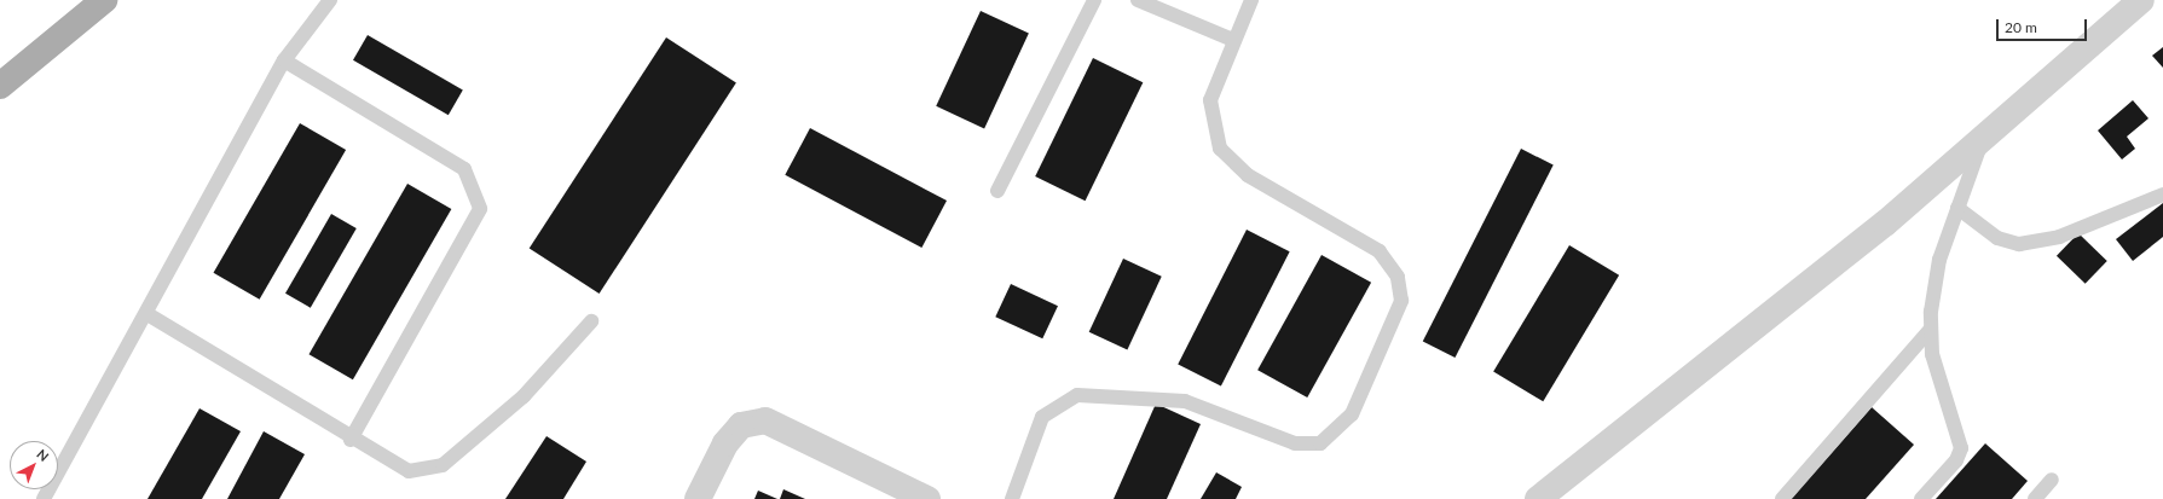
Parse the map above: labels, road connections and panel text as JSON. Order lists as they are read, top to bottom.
{
  "scale_bar": "20 m",
  "north": "top right"
}
